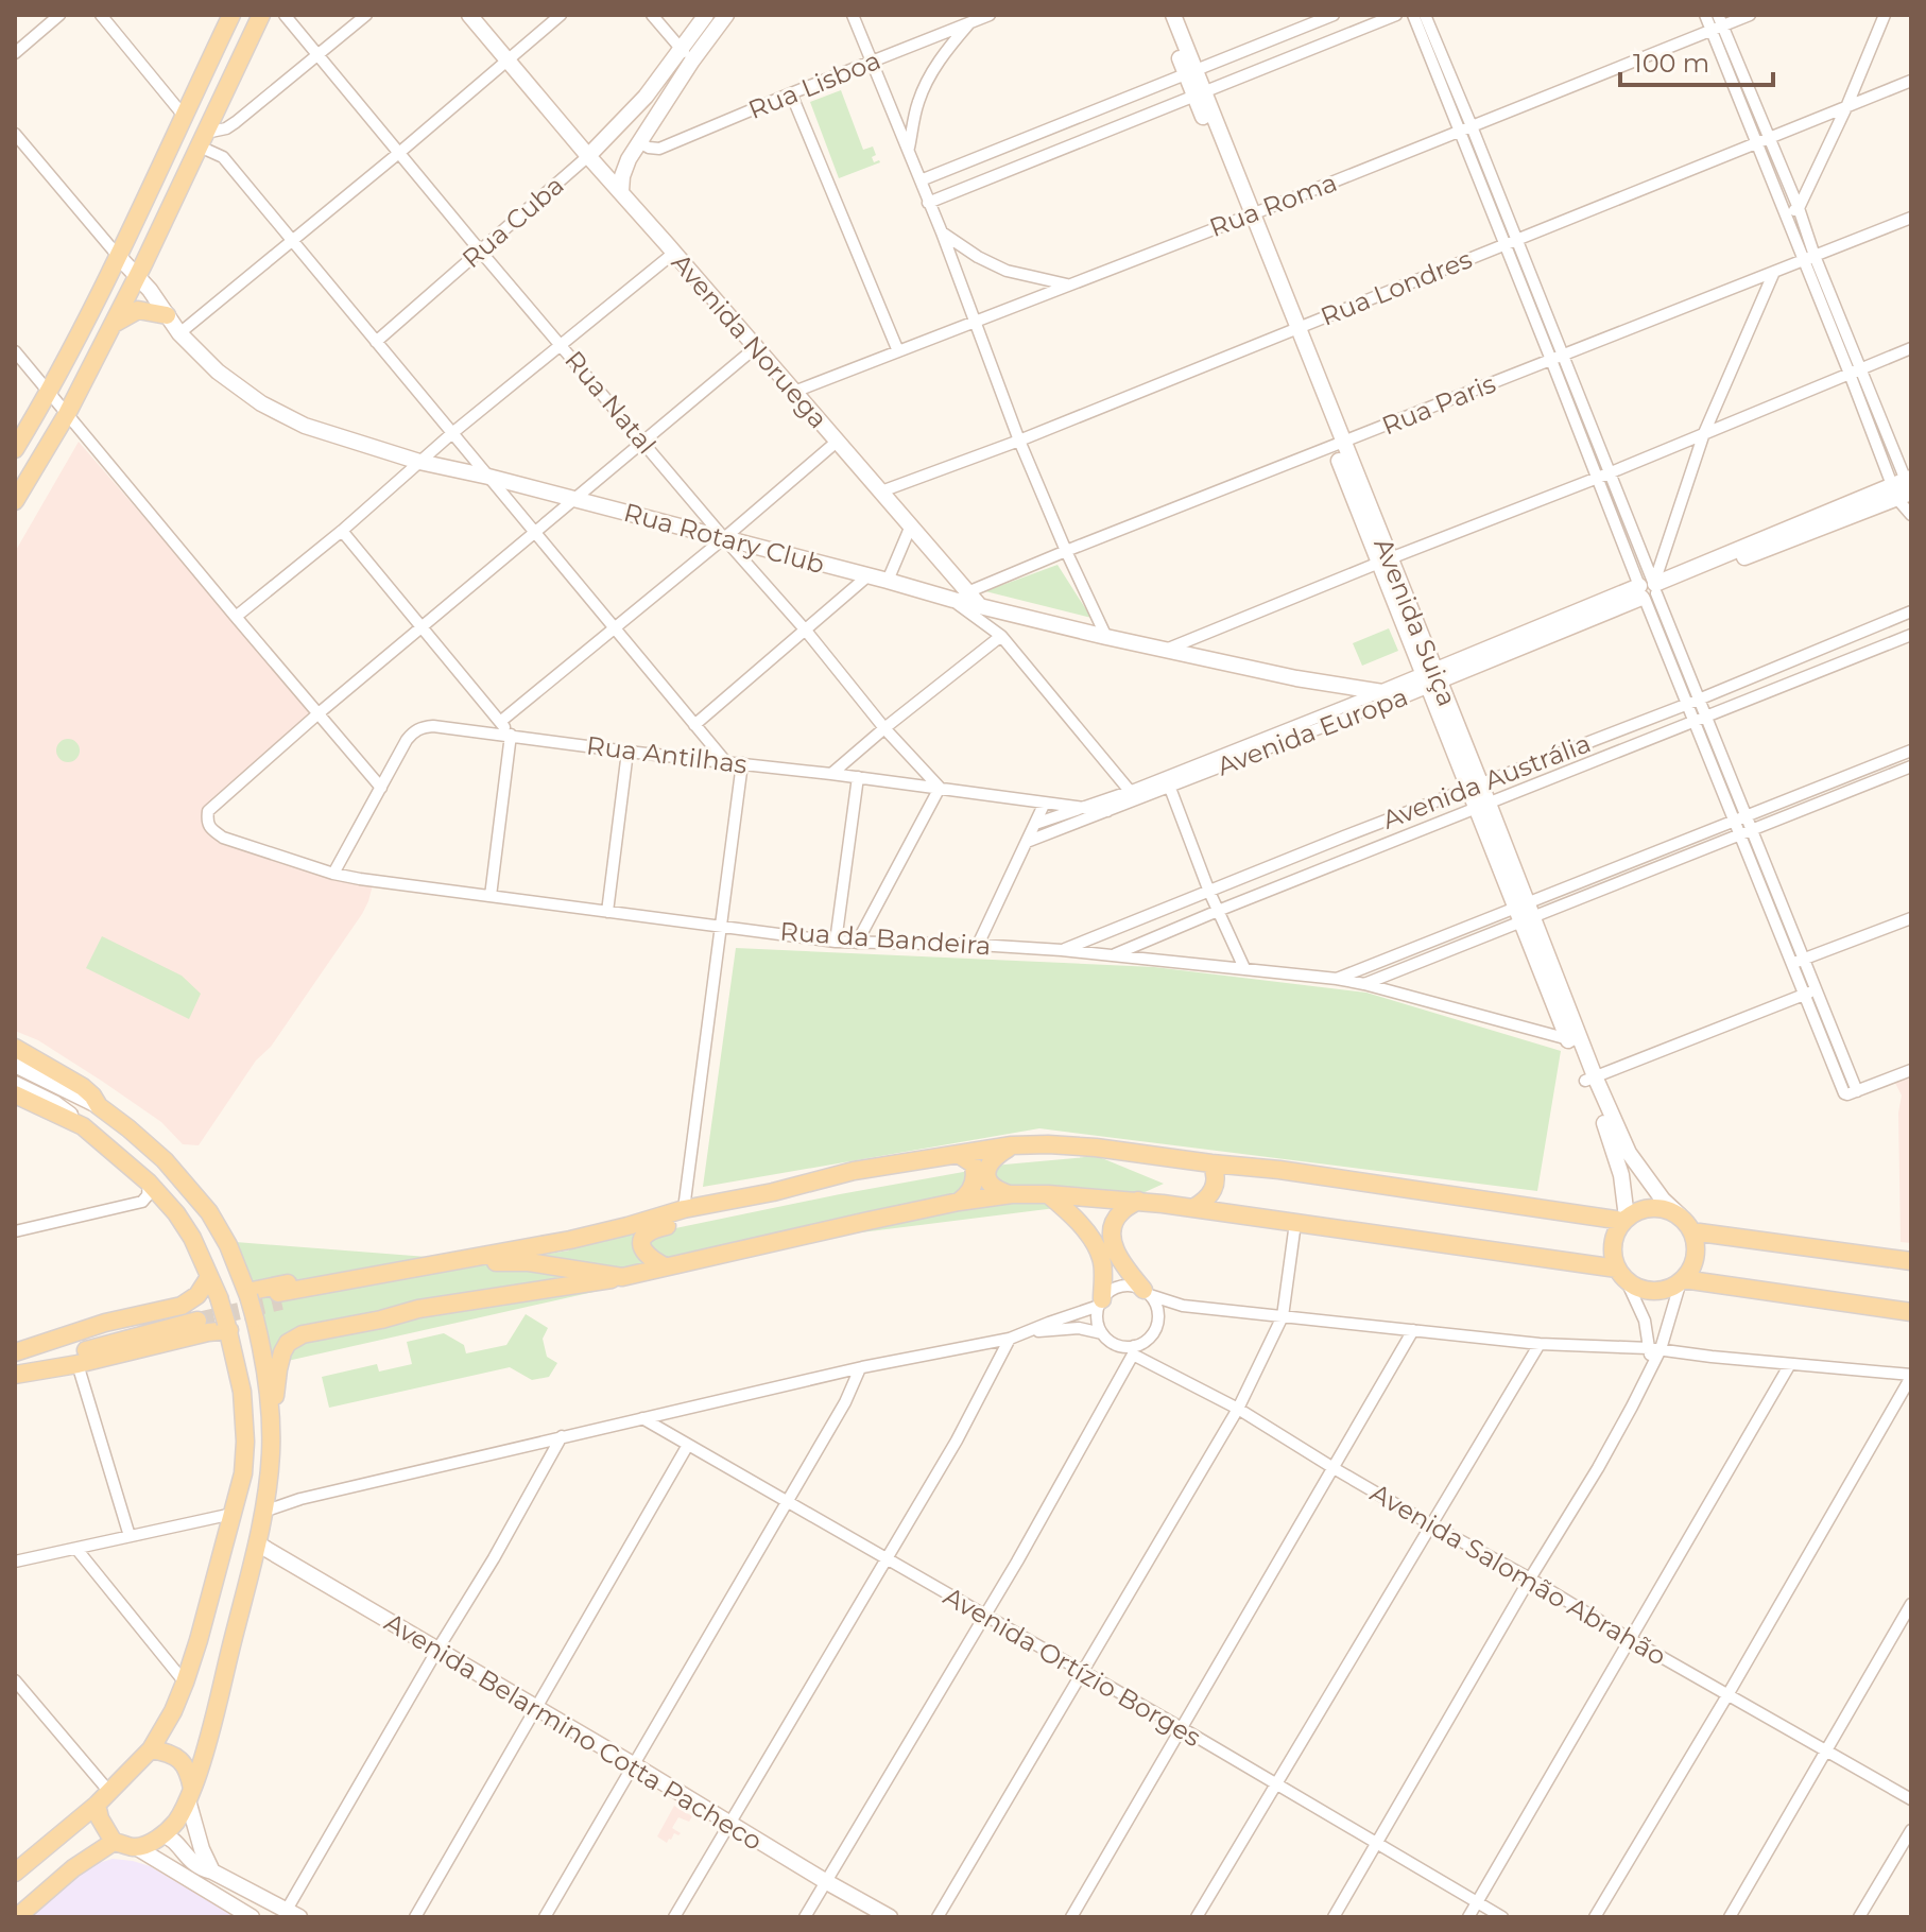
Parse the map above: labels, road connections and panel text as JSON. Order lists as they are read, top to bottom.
{
  "streets": {
    "main road": [
      "Rua Cuba",
      "Avenida Noruega",
      "Rua Rotary Club",
      "Avenida Suiça",
      "Avenida Europa",
      "Avenida Belarmino Cotta Pacheco"
    ],
    "street": [
      "Rua Lisboa",
      "Rua Roma",
      "Rua Londres",
      "Rua Natal",
      "Rua Paris",
      "Rua Antilhas",
      "Avenida Austrália",
      "Rua da Bandeira",
      "Avenida Salomão Abrahão",
      "Avenida Ortízio Borges"
    ]
  },
  "crossings": [
    ["Rua Roma", "Avenida Noruega"],
    ["Rua Roma", "Avenida Suiça"],
    ["Rua Cuba", "Avenida Noruega"],
    ["Rua Cuba", "Rua Natal"],
    ["Rua Londres", "Avenida Noruega"],
    ["Rua Londres", "Avenida Suiça"],
    ["Avenida Noruega", "Rua Paris"],
    ["Avenida Noruega", "Rua Rotary Club"],
    ["Rua Natal", "Rua Rotary Club"],
    ["Rua Natal", "Rua Antilhas"],
    ["Rua Paris", "Rua Rotary Club"],
    ["Rua Paris", "Avenida Suiça"],
    ["Avenida Suiça", "Avenida Europa"],
    ["Avenida Suiça", "Avenida Austrália"],
    ["Avenida Suiça", "Rua da Bandeira"],
    ["Avenida Europa", "Rua Antilhas"],
    ["Rua Antilhas", "Rua da Bandeira"],
    ["Avenida Austrália", "Rua da Bandeira"]
  ],
  "scale_bar": "100 m"
}
